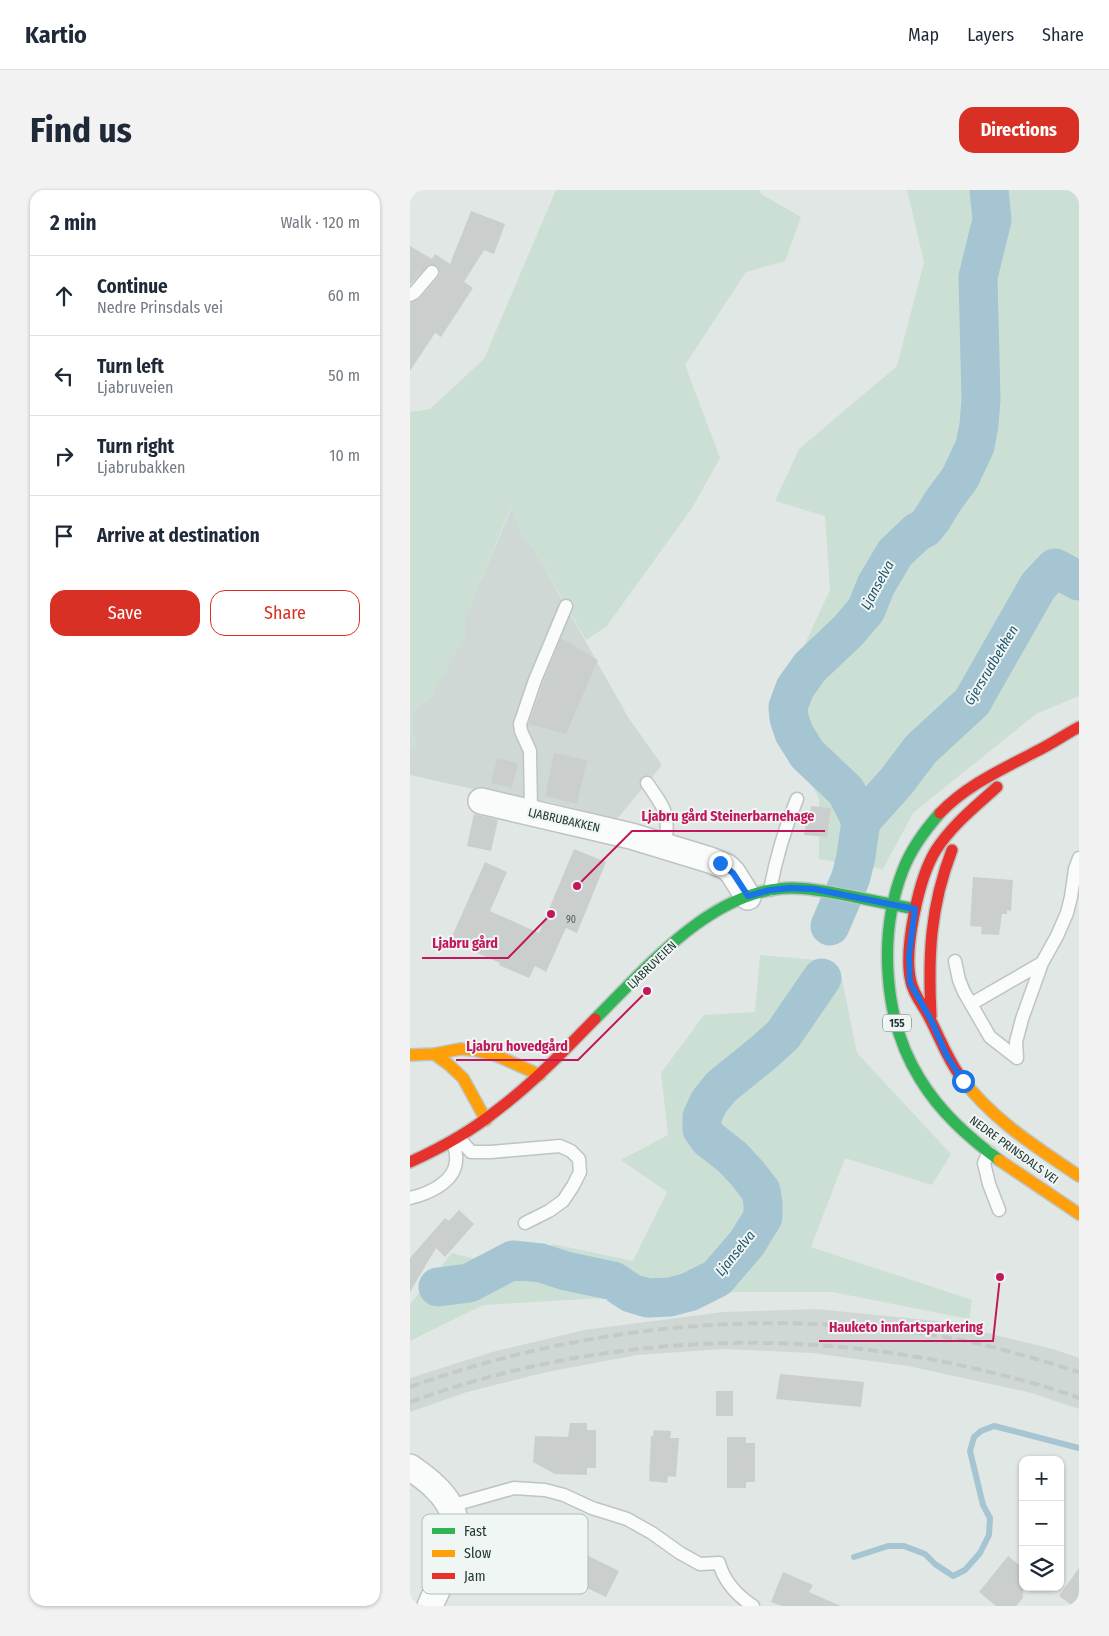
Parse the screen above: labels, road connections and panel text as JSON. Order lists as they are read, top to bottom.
{
  "streets": {
    "main road": ["LJABRUVEIEN", "155", "NEDRE PRINSDALS VEI"],
    "street": ["LJABRUBAKKEN"]
  },
  "crossings": [
    ["LJABRUBAKKEN", "LJABRUVEIEN"],
    ["LJABRUVEIEN", "155"],
    ["LJABRUVEIEN", "NEDRE PRINSDALS VEI"],
    ["155", "NEDRE PRINSDALS VEI"]
  ],
  "water": ["Ljanselva", "Gjersrudbekken"],
  "places": [
    "Ljabru gård Steinerbarnehage",
    "Ljabru gård",
    "Ljabru hovedgård",
    "Hauketo innfartsparkering"
  ],
  "house_numbers": ["90"],
  "legend": ["Fast", "Slow", "Jam"],
  "page": {
    "header": "Kartio",
    "nav": ["Map", "Layers", "Share"],
    "buttons": [
      "Directions",
      ["Save", "Share"]
    ],
    "title": "Find us",
    "heading": ["2 min", "Walk · 120 m"],
    "list": [
      ["Continue", "Nedre Prinsdals vei", "60 m"],
      ["Turn left", "Ljabruveien", "50 m"],
      ["Turn right", "Ljabrubakken", "10 m"],
      "Arrive at destination"
    ],
    "map_buttons": ["+", "−"]
  }
}
